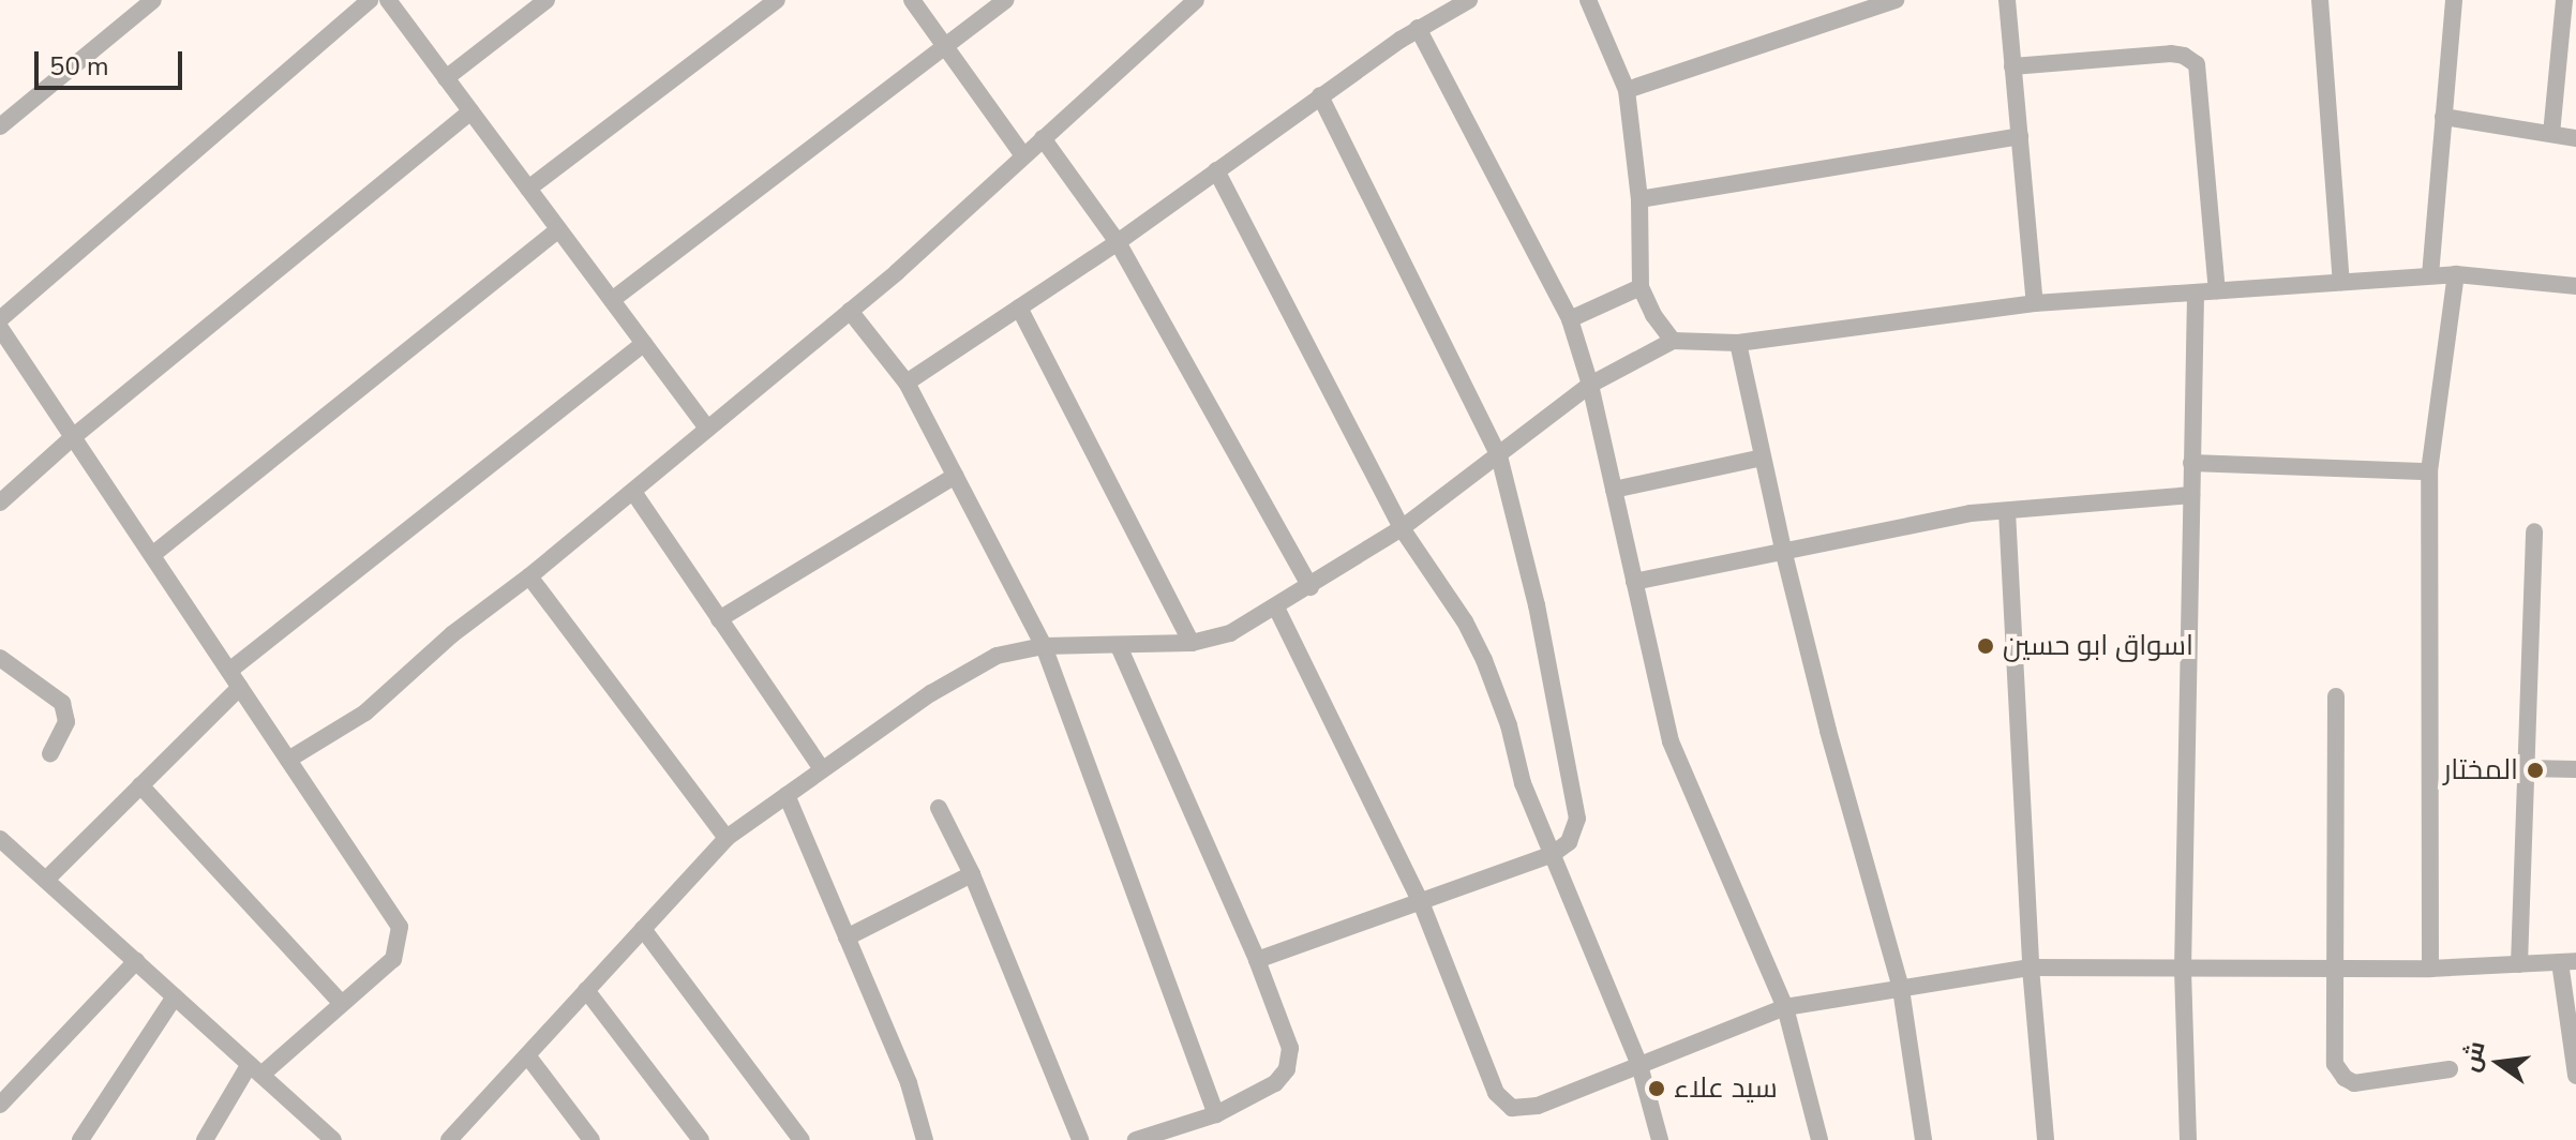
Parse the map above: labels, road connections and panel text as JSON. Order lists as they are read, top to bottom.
{
  "places": ["اسواق ابو حسين", "المختار", "سيد علاء"],
  "scale_bar": "50 m",
  "north": "left"
}
